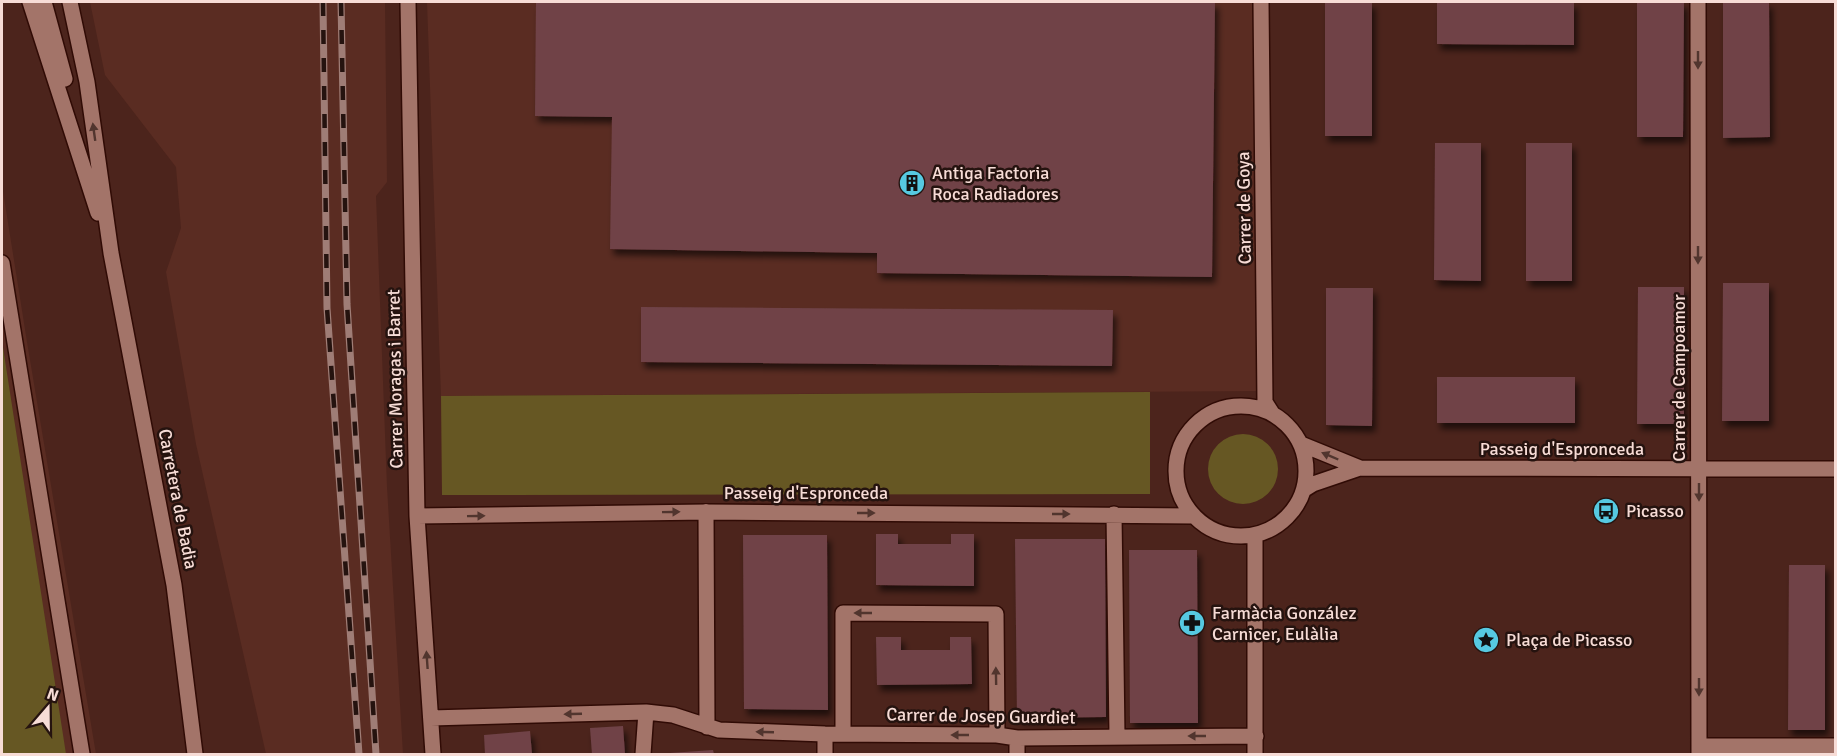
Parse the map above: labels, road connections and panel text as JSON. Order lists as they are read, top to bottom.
{
  "streets": {
    "street": [
      "Carrer de Goya",
      "Carrer de Campoamor",
      "Carrer Moragas i Barret",
      "Passeig d'Espronceda",
      "Carretera de Badia",
      "Carrer de Josep Guardiet"
    ]
  },
  "crossings": [
    ["Carrer de Goya", "Passeig d'Espronceda"],
    ["Carrer de Campoamor", "Passeig d'Espronceda"],
    ["Carrer Moragas i Barret", "Passeig d'Espronceda"],
    ["Carrer Moragas i Barret", "Carrer de Josep Guardiet"]
  ],
  "one_way": ["Carrer de Campoamor", "Passeig d'Espronceda", "Carrer de Josep Guardiet"],
  "places": {
    "building": ["Antiga Factoria Roca Radiadores"],
    "bus stop": ["Picasso"],
    "pharmacy": ["Farmàcia González Carnicer, Eulàlia"],
    "place": ["Plaça de Picasso"]
  },
  "north": "top"
}
